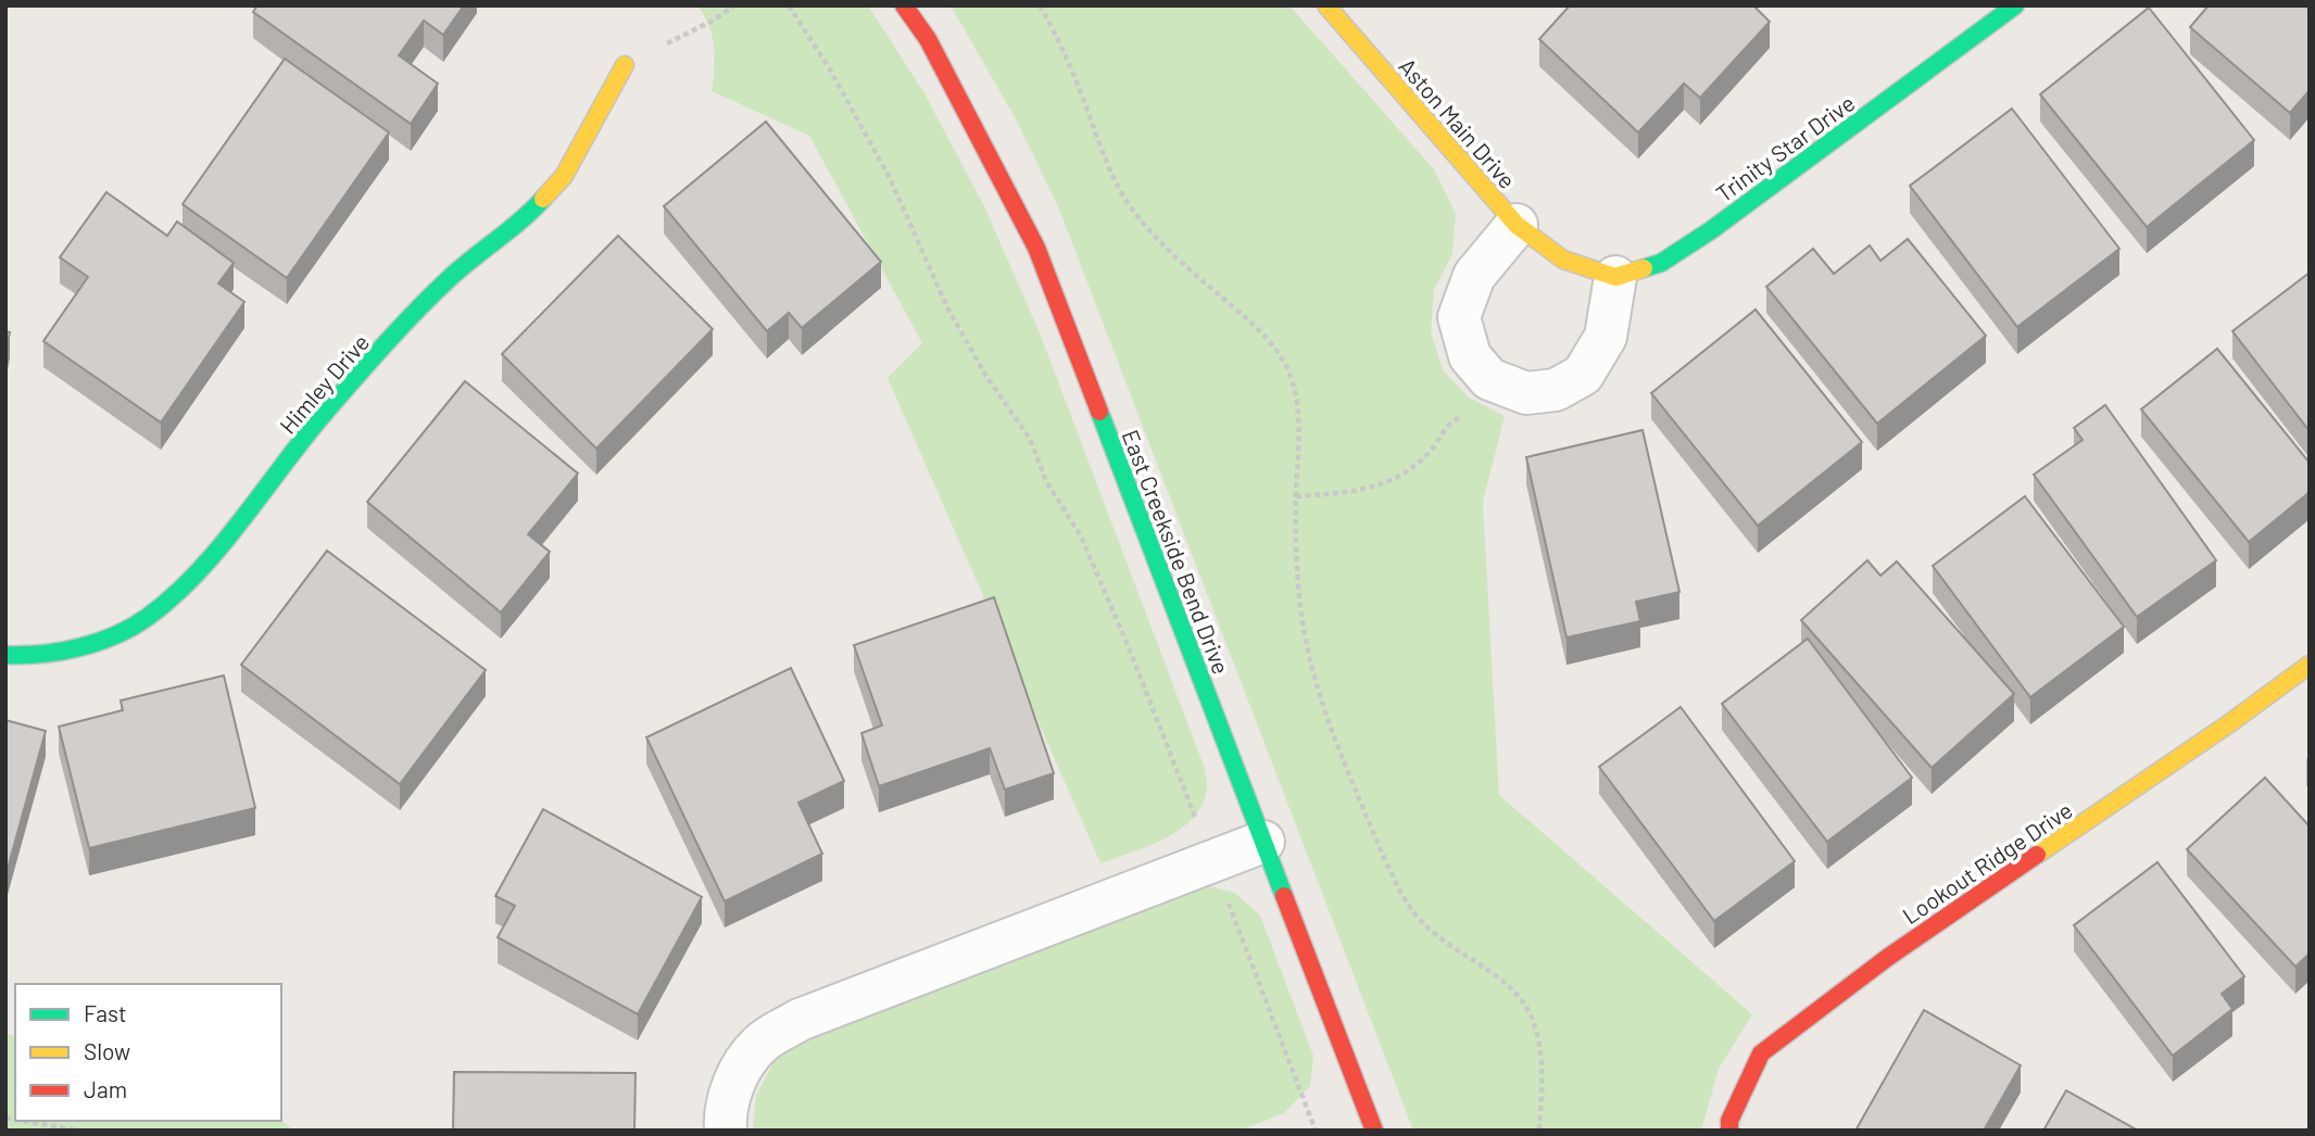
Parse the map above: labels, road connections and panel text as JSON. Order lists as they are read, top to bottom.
{
  "streets": {
    "street": [
      "Aston Main Drive",
      "Trinity Star Drive",
      "Himley Drive",
      "East Creekside Bend Drive",
      "Lookout Ridge Drive"
    ]
  },
  "crossings": [
    ["Aston Main Drive", "Trinity Star Drive"]
  ],
  "legend": ["Fast", "Slow", "Jam"]
}
